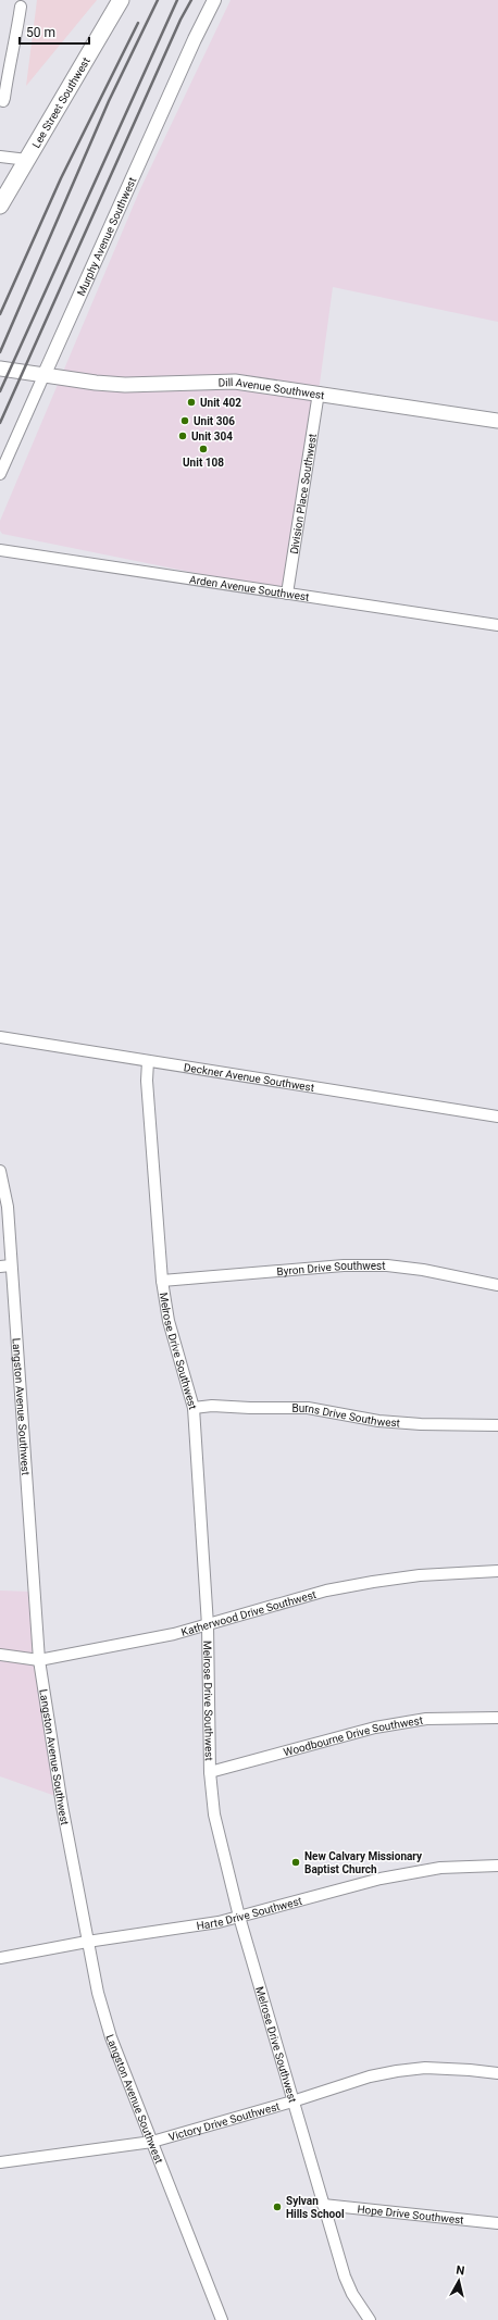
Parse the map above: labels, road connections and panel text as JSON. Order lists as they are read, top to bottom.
{
  "streets": {
    "main road": ["Lee Street Southwest", "Dill Avenue Southwest"],
    "street": [
      "Murphy Avenue Southwest",
      "Division Place Southwest",
      "Arden Avenue Southwest",
      "Deckner Avenue Southwest",
      "Byron Drive Southwest",
      "Melrose Drive Southwest",
      "Langston Avenue Southwest",
      "Burns Drive Southwest",
      "Katherwood Drive Southwest",
      "Woodbourne Drive Southwest",
      "Harte Drive Southwest",
      "Victory Drive Southwest",
      "Hope Drive Southwest"
    ]
  },
  "crossings": [
    ["Murphy Avenue Southwest", "Dill Avenue Southwest"],
    ["Dill Avenue Southwest", "Division Place Southwest"],
    ["Division Place Southwest", "Arden Avenue Southwest"],
    ["Deckner Avenue Southwest", "Melrose Drive Southwest"],
    ["Byron Drive Southwest", "Melrose Drive Southwest"],
    ["Melrose Drive Southwest", "Burns Drive Southwest"],
    ["Melrose Drive Southwest", "Katherwood Drive Southwest"],
    ["Melrose Drive Southwest", "Woodbourne Drive Southwest"],
    ["Melrose Drive Southwest", "Harte Drive Southwest"],
    ["Melrose Drive Southwest", "Victory Drive Southwest"],
    ["Melrose Drive Southwest", "Hope Drive Southwest"],
    ["Langston Avenue Southwest", "Katherwood Drive Southwest"],
    ["Langston Avenue Southwest", "Harte Drive Southwest"],
    ["Langston Avenue Southwest", "Victory Drive Southwest"]
  ],
  "places": [
    "Unit 402",
    "Unit 306",
    "Unit 304",
    "Unit 108",
    "New Calvary Missionary Baptist Church",
    "Sylvan Hills School"
  ],
  "scale_bar": "50 m",
  "north": "top"
}
